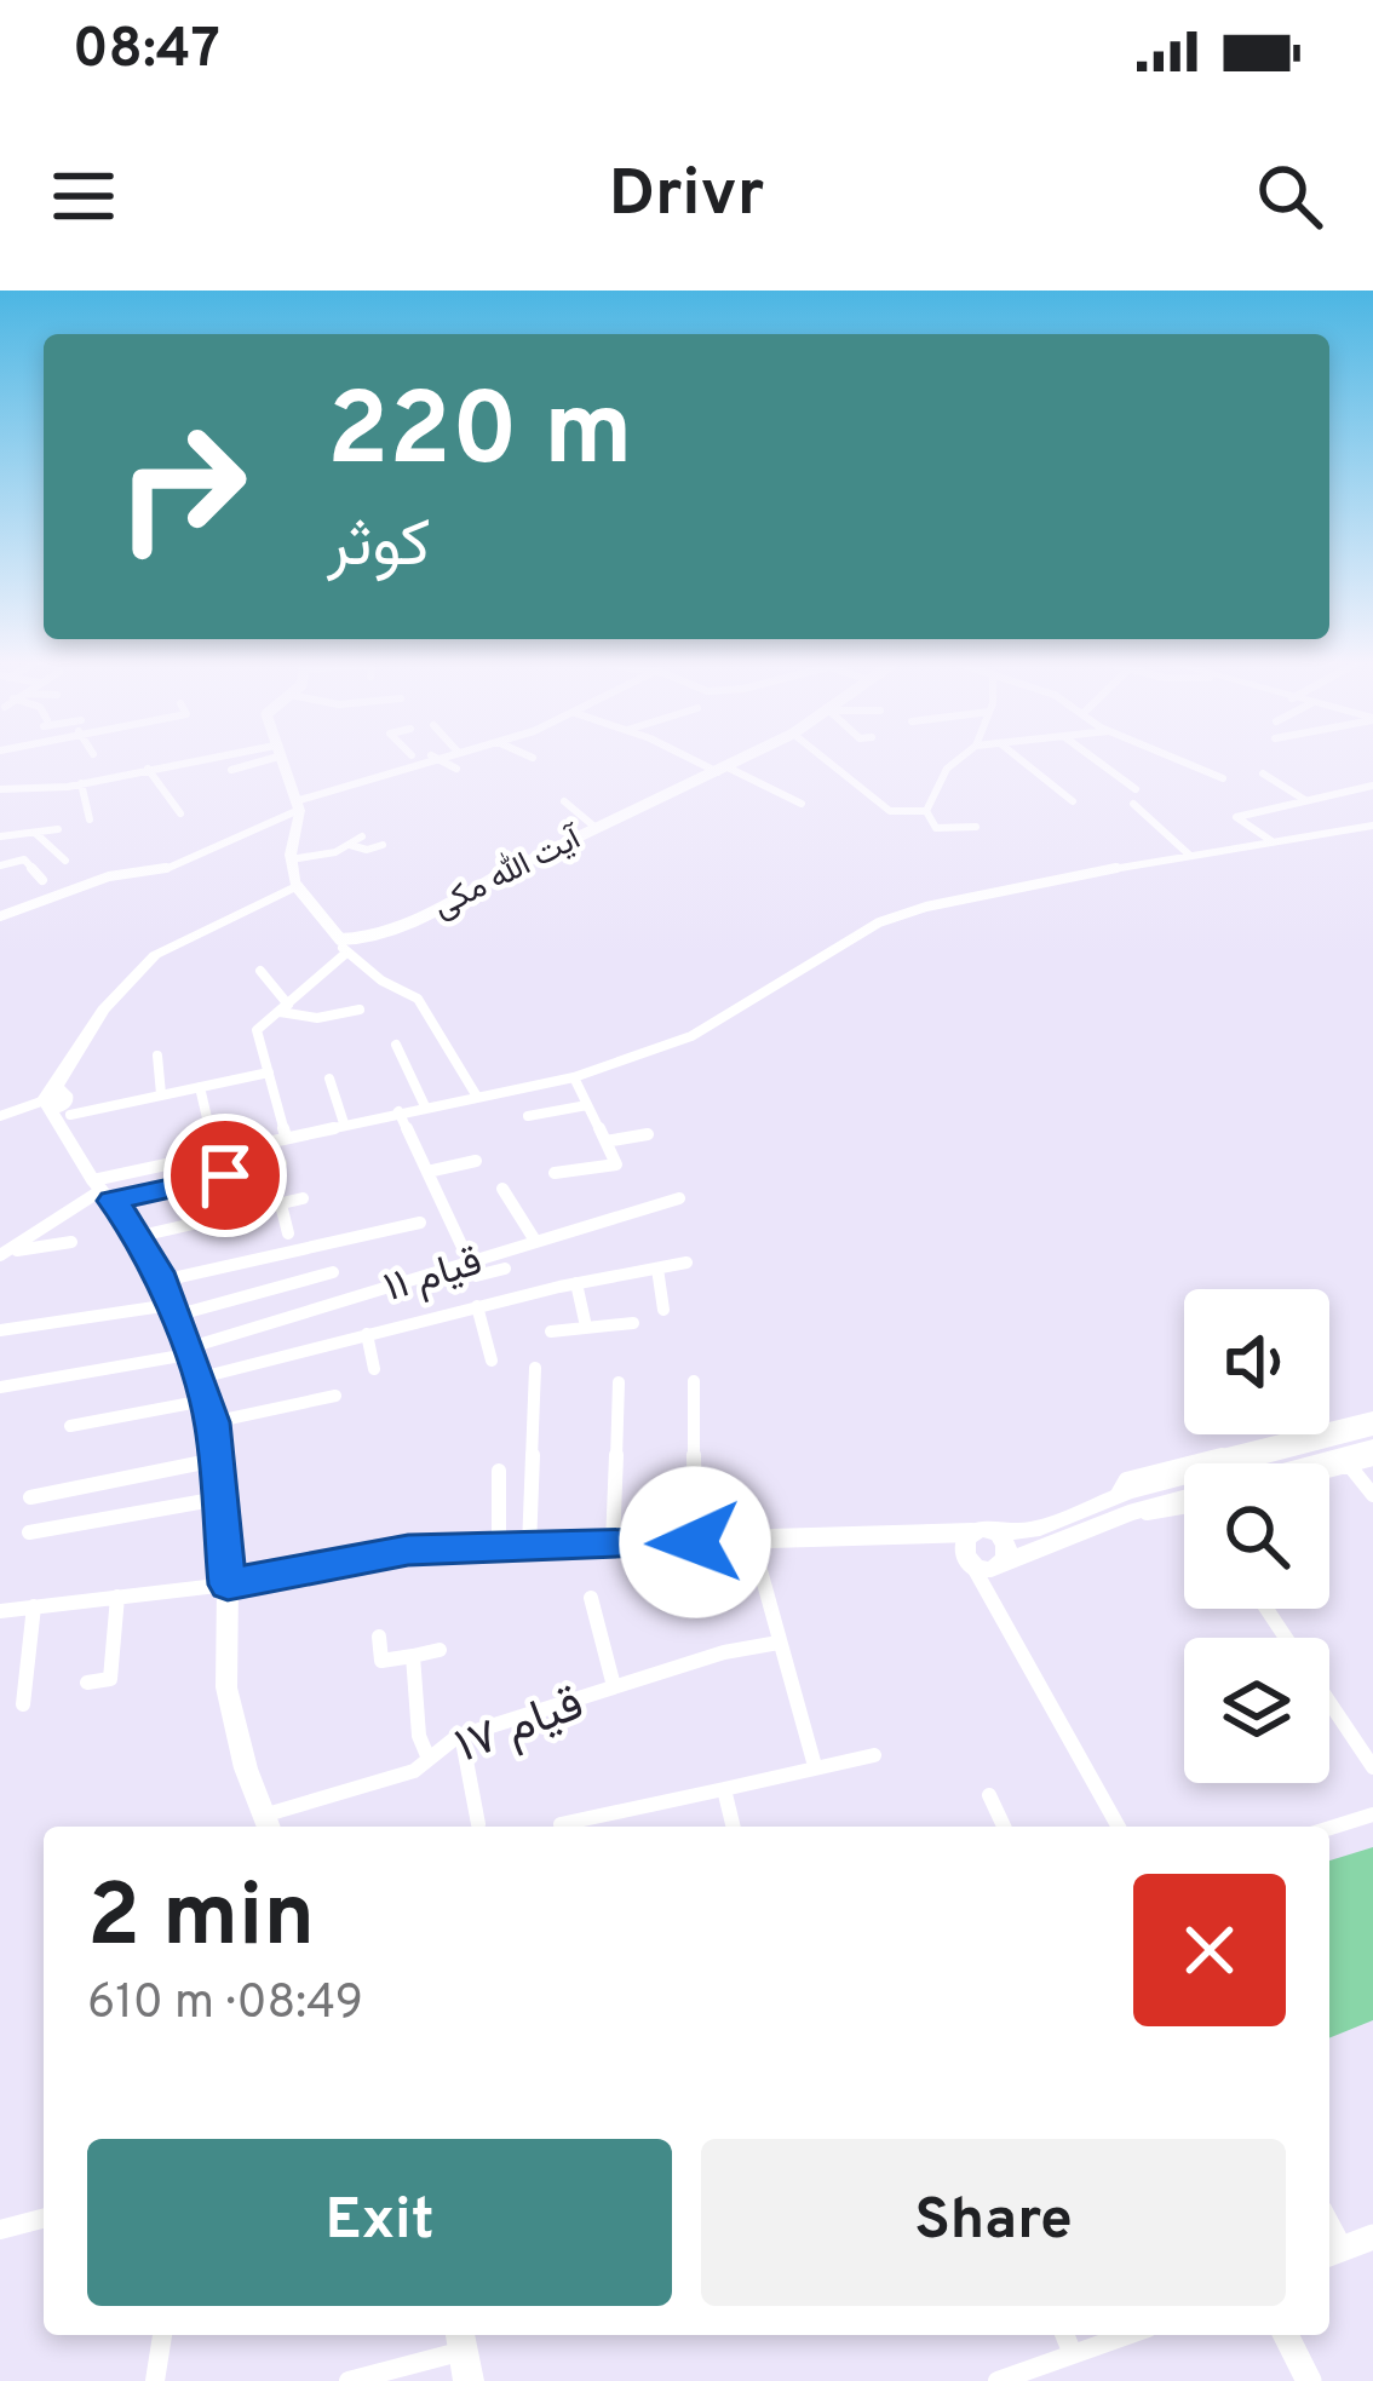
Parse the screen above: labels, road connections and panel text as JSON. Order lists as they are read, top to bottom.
{
  "streets": {
    "street": ["آیت الله مکی", "قیام ۱۱", "قیام ۱۷"]
  },
  "page": {
    "status": "08:47",
    "header": "Drivr",
    "turn": ["220 m", "کوثر"],
    "heading": ["2 min", "610 m · 08:49"],
    "buttons": ["Exit", "Share"]
  }
}
